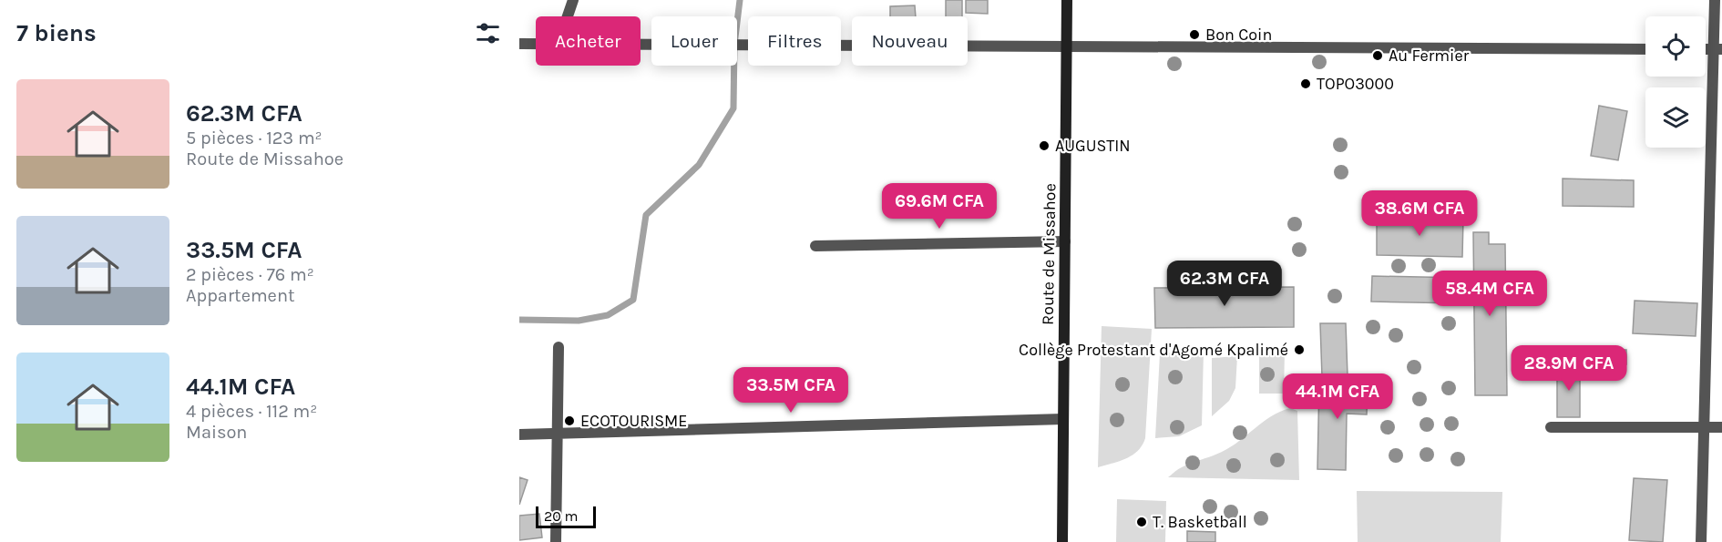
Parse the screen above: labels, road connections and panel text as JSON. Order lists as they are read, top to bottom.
{
  "streets": {
    "main road": ["Route de Missahoe"]
  },
  "places": [
    "Bon Coin",
    "Au Fermier",
    "TOPO3000",
    "AUGUSTIN",
    "Collège Protestant d'Agomé Kpalimé",
    "ECOTOURISME",
    "T. Basketball"
  ],
  "scale_bar": "20 m",
  "page": {
    "heading": "7 biens",
    "chip": [
      "Acheter",
      "Louer",
      "Filtres",
      "Nouveau"
    ],
    "list": [
      {
        "name": "62.3M CFA",
        "note": "5 pièces · 123 m² · Route de Missahoe"
      },
      {
        "name": "33.5M CFA",
        "note": "2 pièces · 76 m² · Appartement"
      },
      {
        "name": "44.1M CFA",
        "note": "4 pièces · 112 m² · Maison"
      }
    ],
    "price": [
      "69.6M CFA",
      "38.6M CFA",
      "62.3M CFA",
      "58.4M CFA",
      "28.9M CFA",
      "33.5M CFA",
      "44.1M CFA"
    ],
    "scale": "20 m"
  }
}
